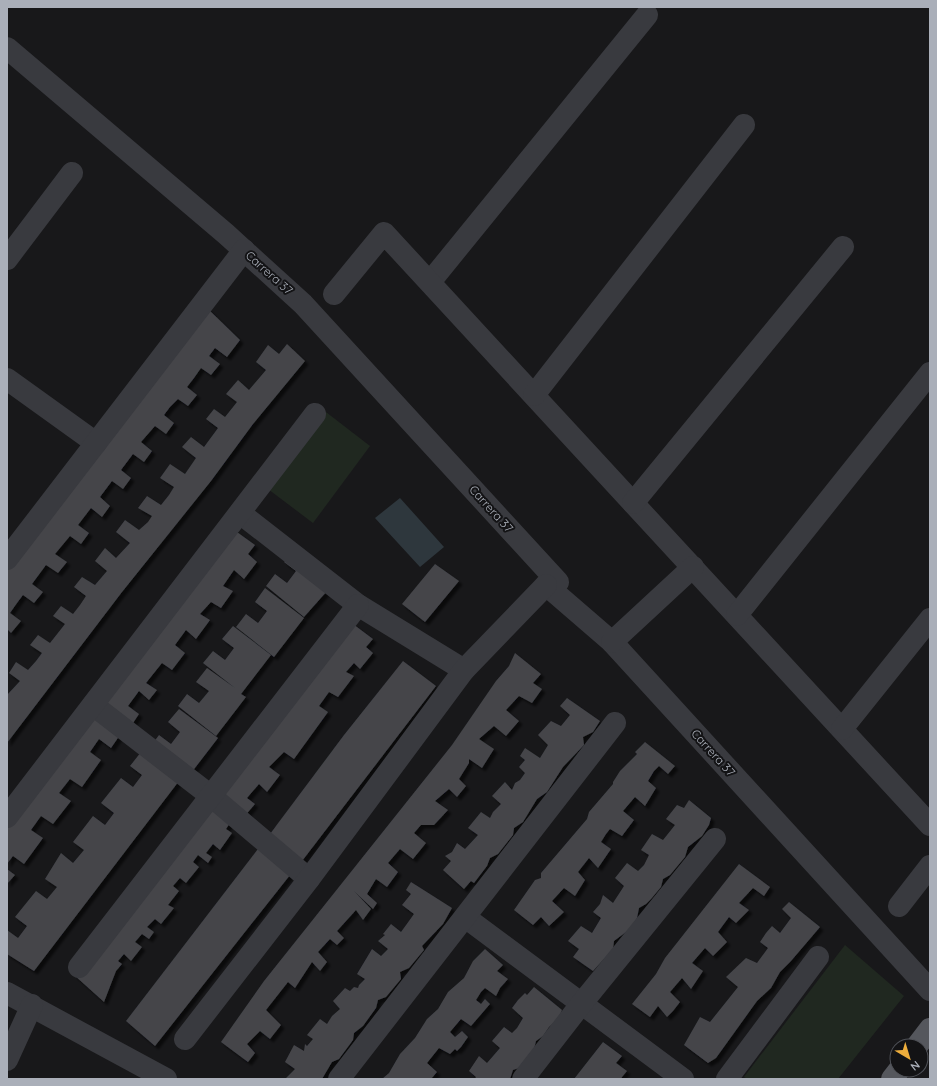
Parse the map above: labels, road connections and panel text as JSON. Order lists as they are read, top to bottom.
{
  "streets": {
    "street": ["Carrera 37"]
  },
  "north": "bottom right"
}
